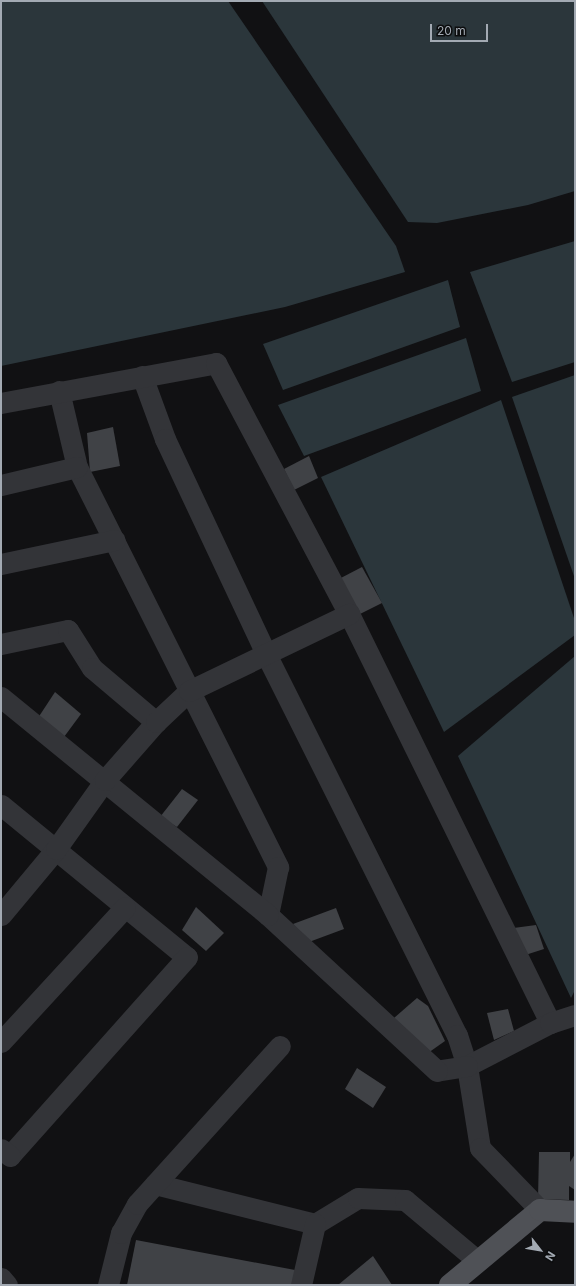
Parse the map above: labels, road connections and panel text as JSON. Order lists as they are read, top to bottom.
{
  "scale_bar": "20 m",
  "north": "bottom right"
}
